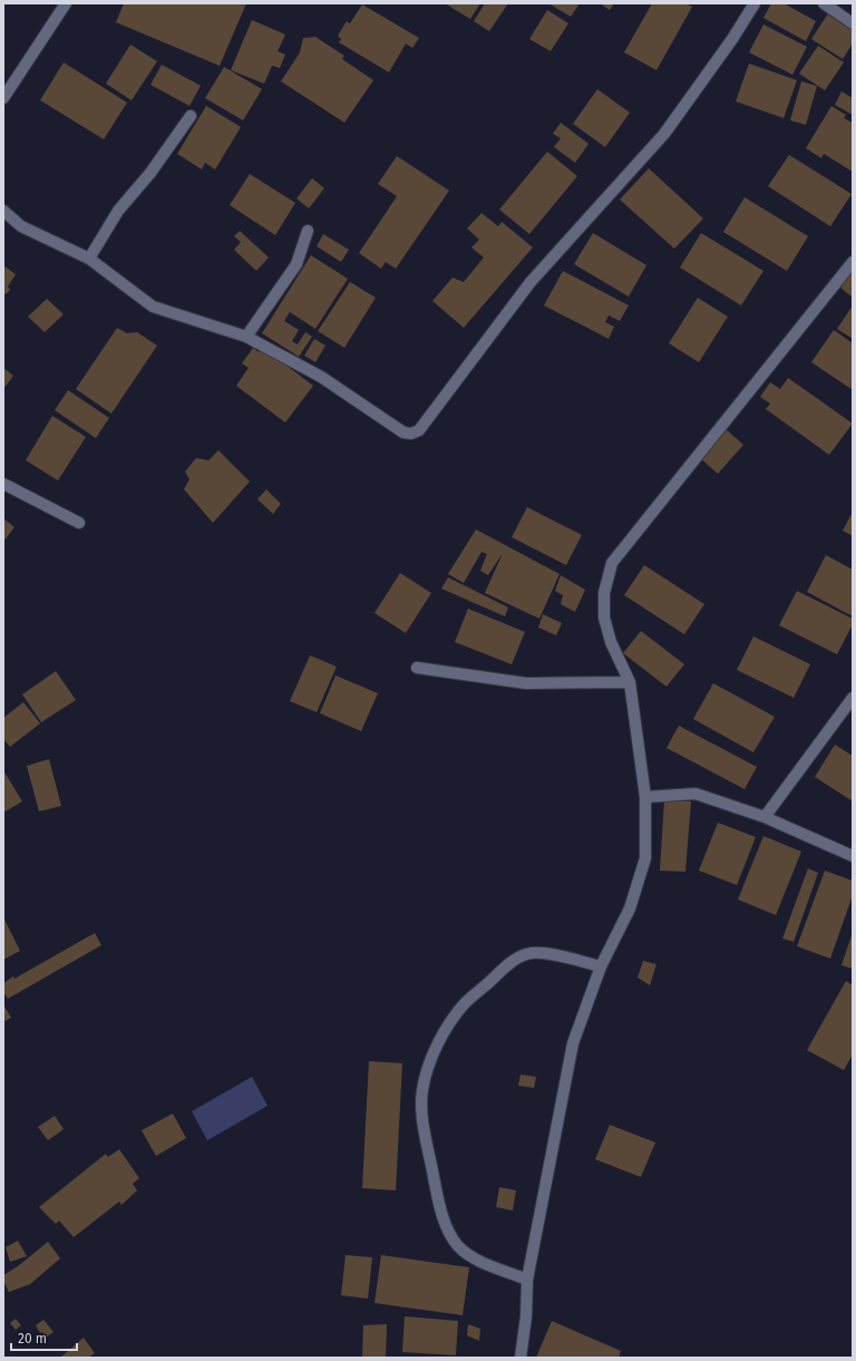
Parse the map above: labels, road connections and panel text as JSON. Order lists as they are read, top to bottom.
{
  "scale_bar": "20 m"
}
